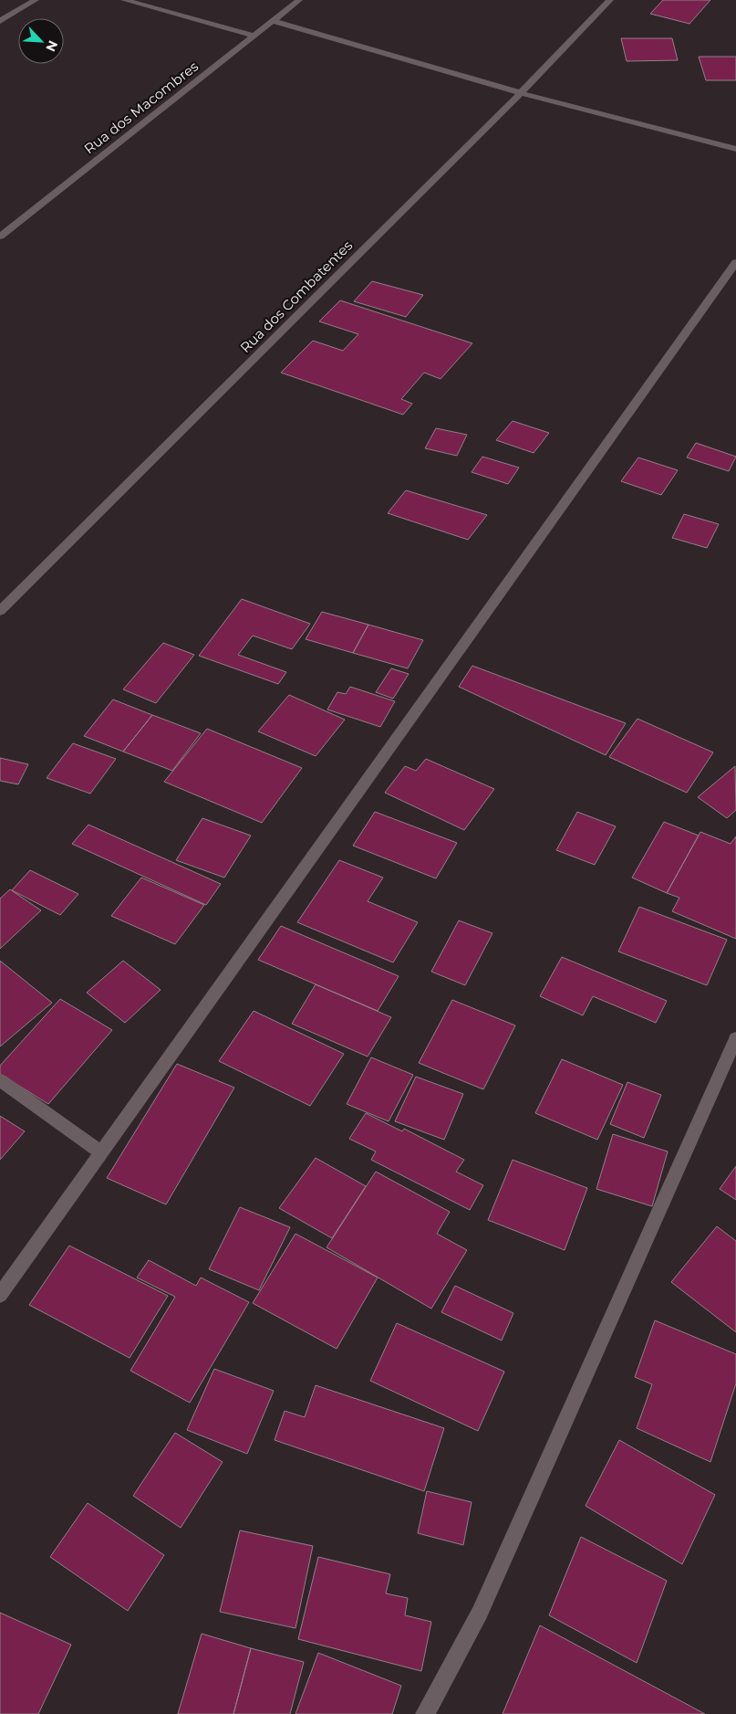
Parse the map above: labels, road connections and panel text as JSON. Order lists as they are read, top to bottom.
{
  "streets": {
    "street": ["Rua dos Macombres", "Rua dos Combatentes"]
  },
  "north": "bottom right"
}
